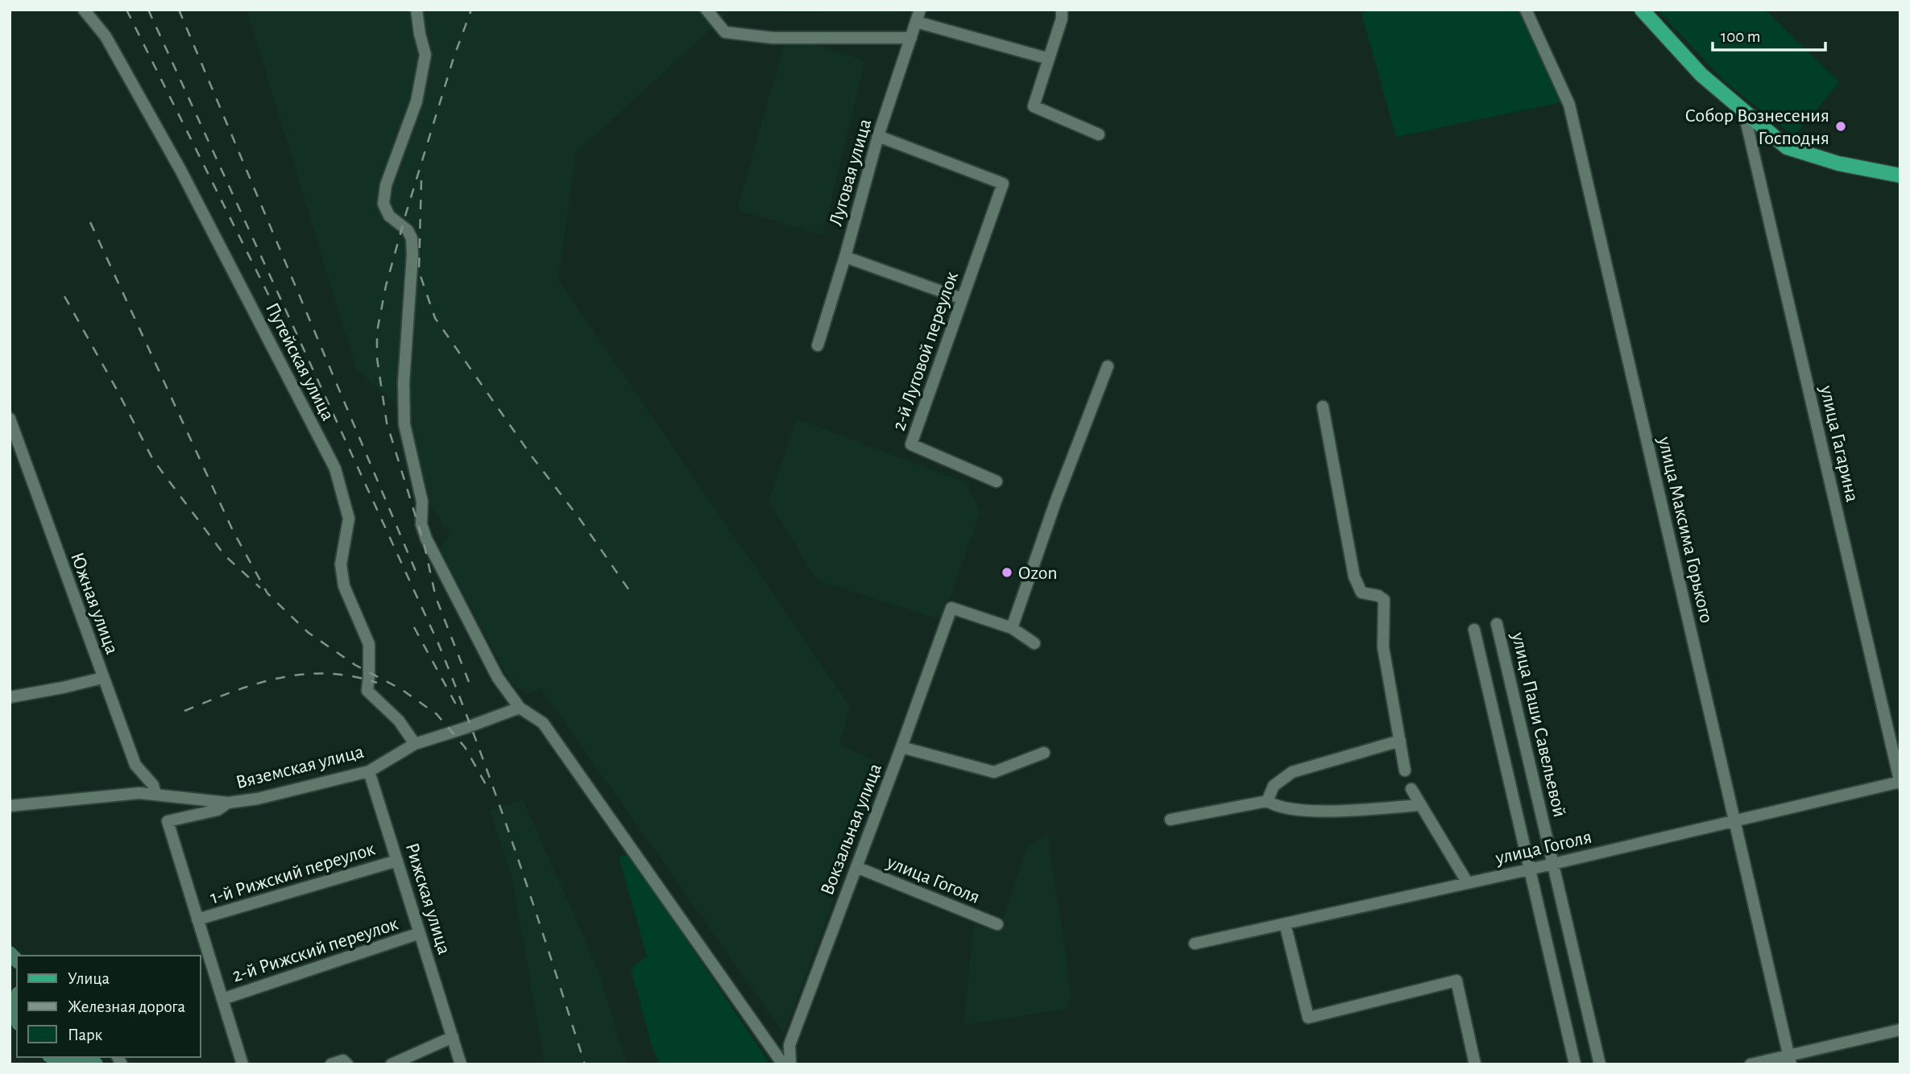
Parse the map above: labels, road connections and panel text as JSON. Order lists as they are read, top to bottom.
{
  "streets": {
    "street": [
      "Луговая улица",
      "2-й Луговой переулок",
      "Путейская улица",
      "улица Гагарина",
      "улица Максима Горького",
      "Южная улица",
      "улица Паши Савельевой",
      "Вяземская улица",
      "Вокзальная улица",
      "улица Гоголя",
      "1-й Рижский переулок",
      "Рижская улица",
      "2-й Рижский переулок"
    ]
  },
  "crossings": [
    ["Луговая улица", "2-й Луговой переулок"],
    ["Путейская улица", "Вяземская улица"],
    ["улица Гагарина", "улица Гоголя"],
    ["улица Максима Горького", "улица Гоголя"],
    ["Южная улица", "Вяземская улица"],
    ["улица Паши Савельевой", "улица Гоголя"],
    ["Вяземская улица", "Рижская улица"],
    ["Вокзальная улица", "улица Гоголя"],
    ["1-й Рижский переулок", "Рижская улица"],
    ["Рижская улица", "2-й Рижский переулок"]
  ],
  "places": ["Собор Вознесения Господня", "Ozon"],
  "legend": ["Улица", "Железная дорога", "Парк"],
  "scale_bar": "100 m"
}
